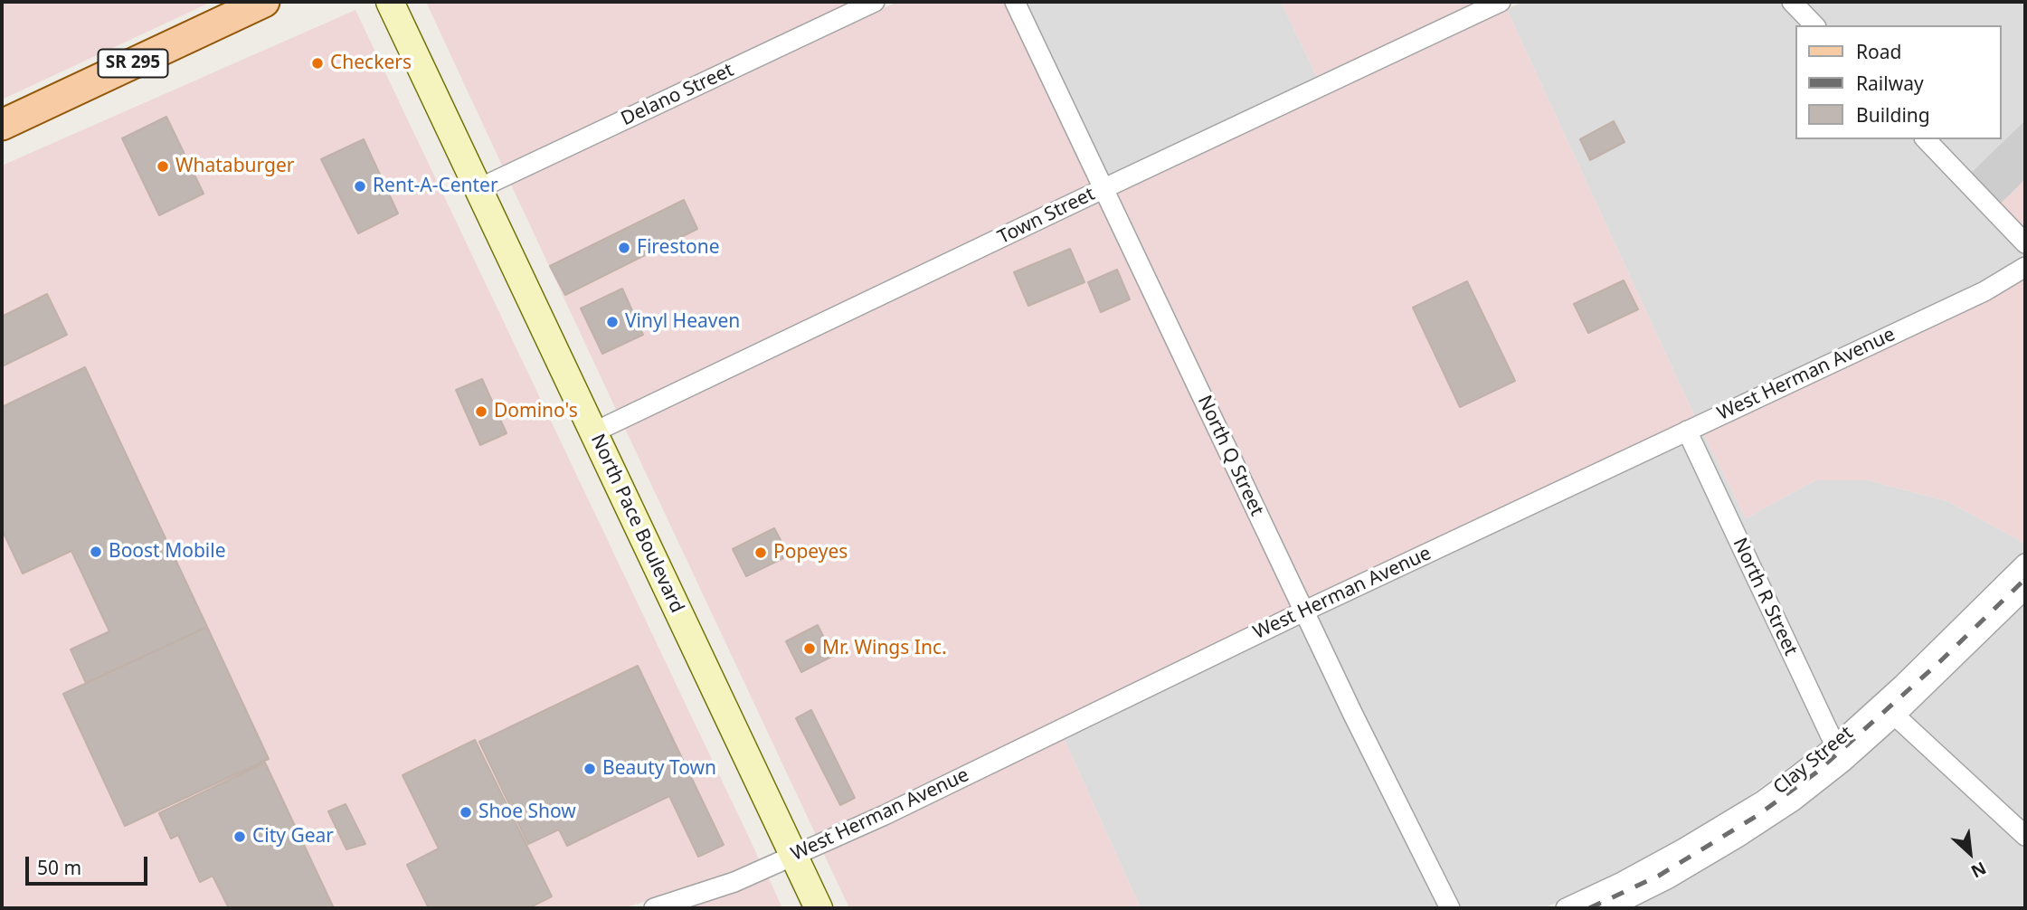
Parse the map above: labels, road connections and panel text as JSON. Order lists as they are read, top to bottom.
{
  "streets": {
    "main road": ["SR 295", "North Pace Boulevard"],
    "street": [
      "Delano Street",
      "Town Street",
      "West Herman Avenue",
      "North Q Street",
      "North R Street",
      "Clay Street"
    ]
  },
  "crossings": [
    ["Delano Street", "North Pace Boulevard"],
    ["Town Street", "North Q Street"],
    ["Town Street", "North Pace Boulevard"],
    ["West Herman Avenue", "North Q Street"],
    ["West Herman Avenue", "North Pace Boulevard"],
    ["West Herman Avenue", "North R Street"],
    ["North R Street", "Clay Street"]
  ],
  "places": [
    "Checkers",
    "Whataburger",
    "Rent-A-Center",
    "Firestone",
    "Vinyl Heaven",
    "Domino's",
    "Boost Mobile",
    "Popeyes",
    "Mr. Wings Inc.",
    "Beauty Town",
    "Shoe Show",
    "City Gear"
  ],
  "legend": ["Road", "Railway", "Building"],
  "scale_bar": "50 m",
  "north": "bottom right"
}
